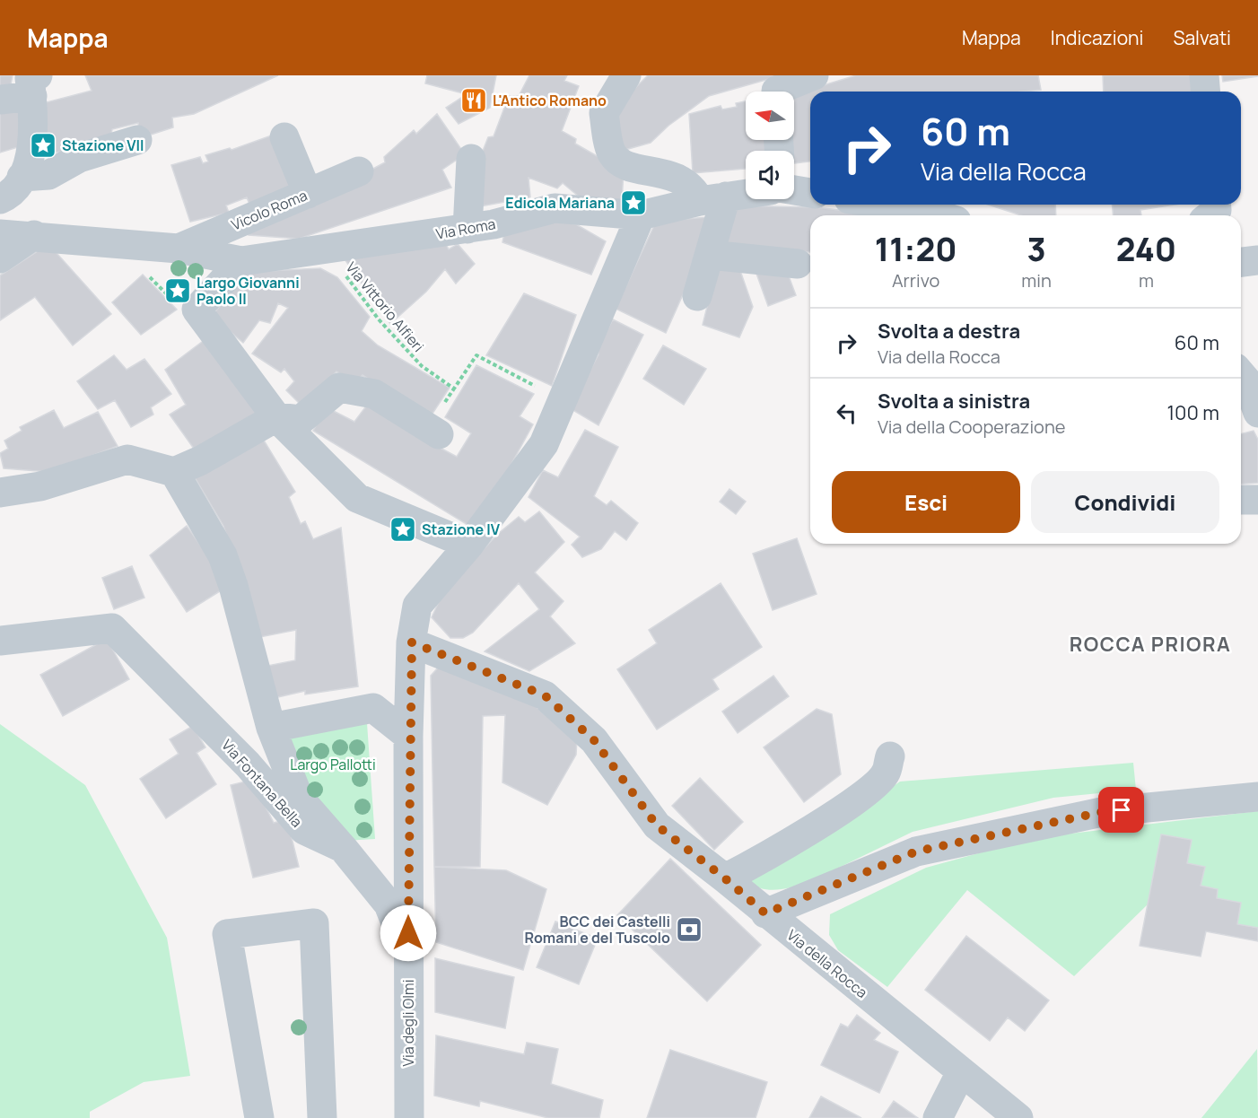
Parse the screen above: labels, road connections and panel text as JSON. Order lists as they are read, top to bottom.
{
  "streets": {
    "street": [
      "Vicolo Roma",
      "Via Roma",
      "Via Fontana Bella",
      "Via della Rocca",
      "Via degli Olmi"
    ],
    "path": ["Via Vittorio Alfieri"]
  },
  "crossings": [
    ["Vicolo Roma", "Via Roma"],
    ["Via Roma", "Via Vittorio Alfieri"],
    ["Via della Rocca", "Via degli Olmi"]
  ],
  "districts": ["ROCCA PRIORA"],
  "parks": ["Largo Pallotti"],
  "places": {
    "restaurant": ["L'Antico Romano"],
    "place": [
      "Stazione VII",
      "Edicola Mariana",
      "Largo Giovanni Paolo II",
      "Stazione IV"
    ],
    "bank": ["BCC dei Castelli Romani e del Tuscolo"]
  },
  "north": "left",
  "page": {
    "header": "Mappa",
    "nav": ["Mappa", "Indicazioni", "Salvati"],
    "turn": ["60 m", "Via della Rocca"],
    "eta": [
      "11:20",
      "Arrivo",
      "3",
      "min",
      "240",
      "m"
    ],
    "list": [
      {
        "name": "Svolta a destra",
        "note": "Via della Rocca",
        "value": "60 m"
      },
      {
        "name": "Svolta a sinistra",
        "note": "Via della Cooperazione",
        "value": "100 m"
      }
    ],
    "buttons": ["Esci", "Condividi"]
  }
}
